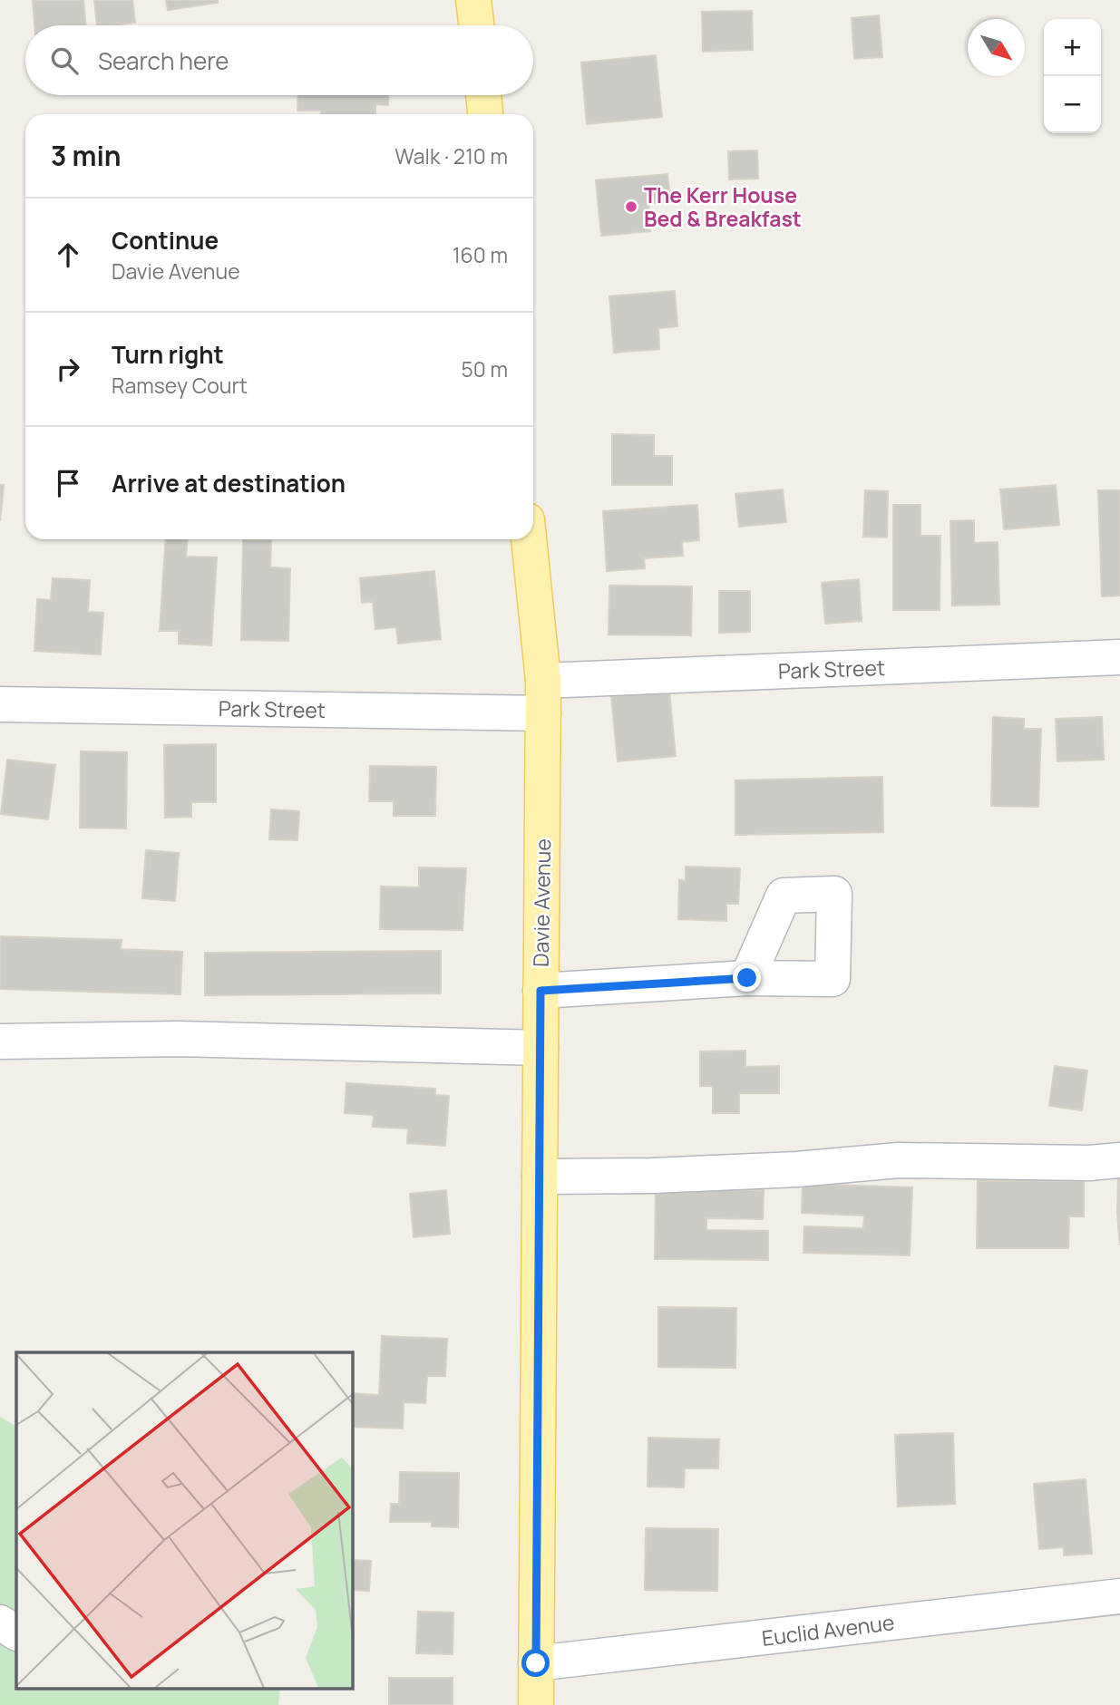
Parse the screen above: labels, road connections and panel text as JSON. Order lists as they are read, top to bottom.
{
  "streets": {
    "main road": ["Davie Avenue"],
    "street": ["Park Street", "Euclid Avenue"]
  },
  "crossings": [
    ["Park Street", "Davie Avenue"],
    ["Davie Avenue", "Euclid Avenue"]
  ],
  "places": ["The Kerr House Bed & Breakfast"],
  "north": "bottom right",
  "page": {
    "map_buttons": ["+", "−"],
    "search": "Search here",
    "heading": ["3 min", "Walk · 210 m"],
    "list": [
      ["Continue", "Davie Avenue", "160 m"],
      ["Turn right", "Ramsey Court", "50 m"],
      "Arrive at destination"
    ]
  }
}
